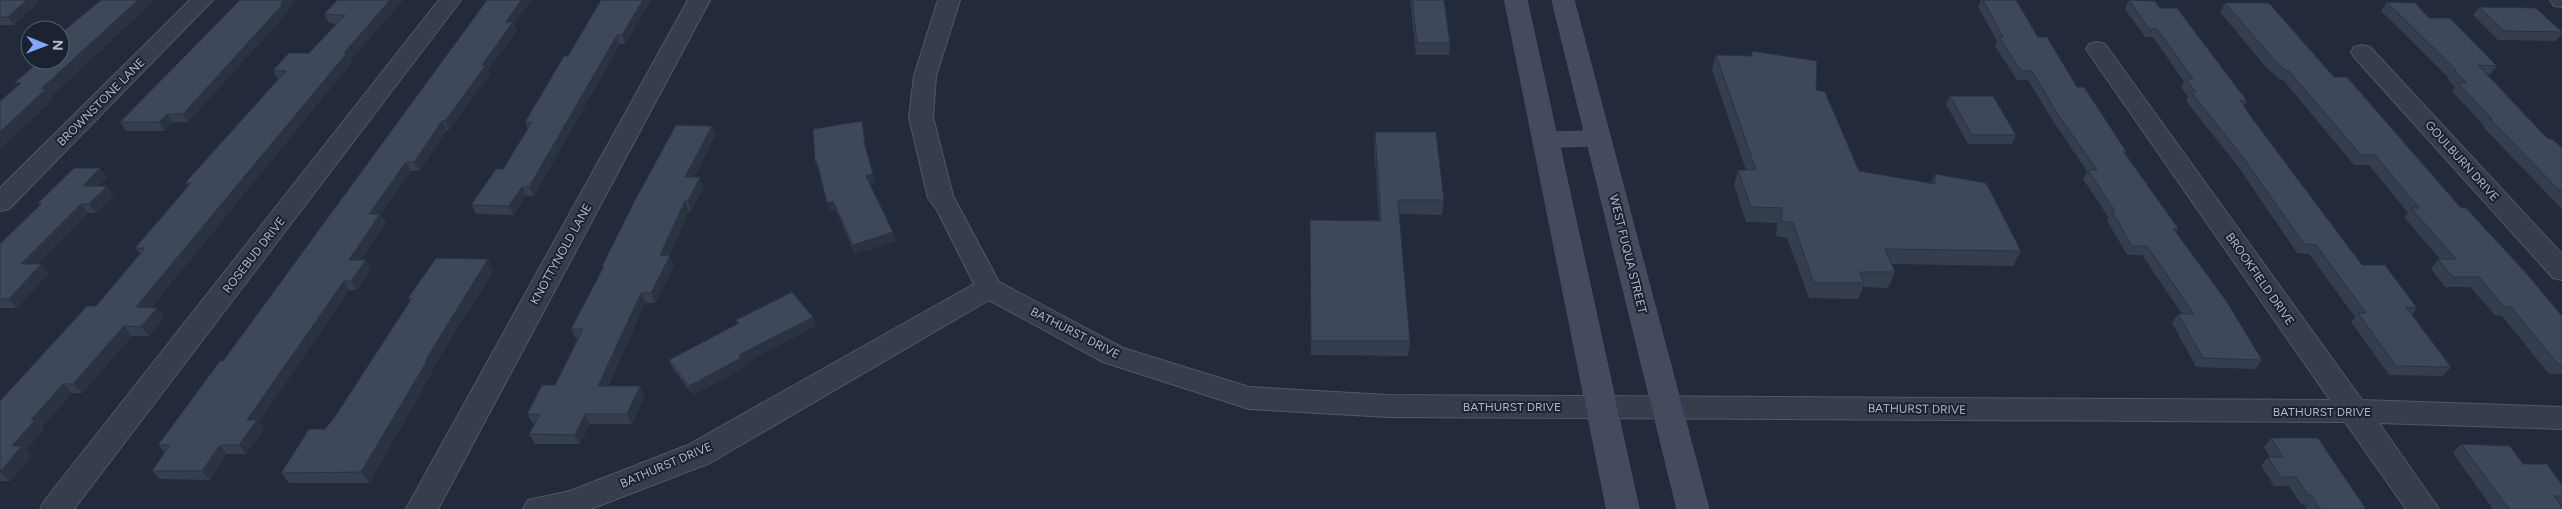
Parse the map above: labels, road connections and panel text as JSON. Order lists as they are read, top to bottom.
{
  "streets": {
    "main road": ["WEST FUQUA STREET"],
    "street": [
      "BROWNSTONE LANE",
      "GOULBURN DRIVE",
      "KNOTTYNOLD LANE",
      "ROSEBUD DRIVE",
      "BROOKFIELD DRIVE",
      "BATHURST DRIVE"
    ]
  },
  "crossings": [
    ["WEST FUQUA STREET", "BATHURST DRIVE"],
    ["BROOKFIELD DRIVE", "BATHURST DRIVE"]
  ],
  "north": "right"
}
